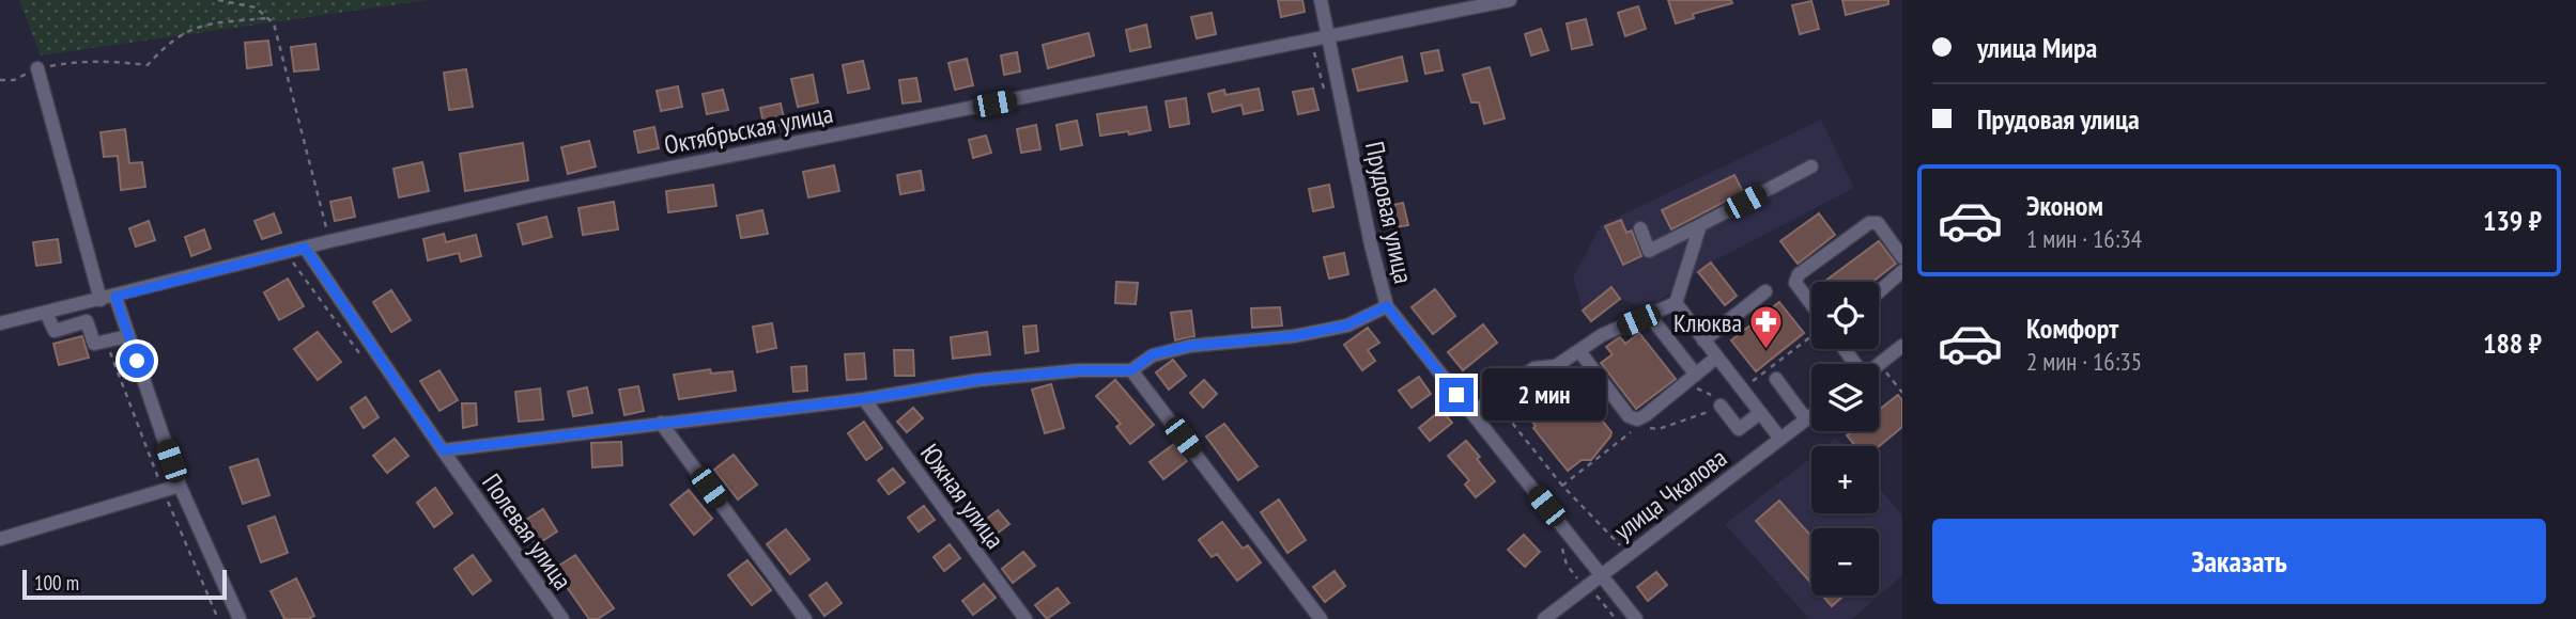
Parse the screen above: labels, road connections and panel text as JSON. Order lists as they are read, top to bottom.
{
  "streets": {
    "street": [
      "Октябрьская улица",
      "Прудовая улица",
      "улица Чкалова",
      "Южная улица",
      "Полевая улица"
    ]
  },
  "crossings": [
    ["Октябрьская улица", "Прудовая улица"],
    ["Октябрьская улица", "Полевая улица"],
    ["Прудовая улица", "улица Чкалова"]
  ],
  "places": {
    "pharmacy": ["Клюква"]
  },
  "scale_bar": "100 m",
  "page": {
    "banner": ["улица Мира", "Прудовая улица"],
    "list": [
      {
        "name": "Эконом",
        "note": "1 мин · 16:34",
        "value": "139 ₽"
      },
      {
        "name": "Комфорт",
        "note": "2 мин · 16:35",
        "value": "188 ₽"
      }
    ],
    "map_buttons": ["+", "−"],
    "bubble": "2 мин",
    "buttons": "Заказать",
    "scale": "100 m"
  }
}
